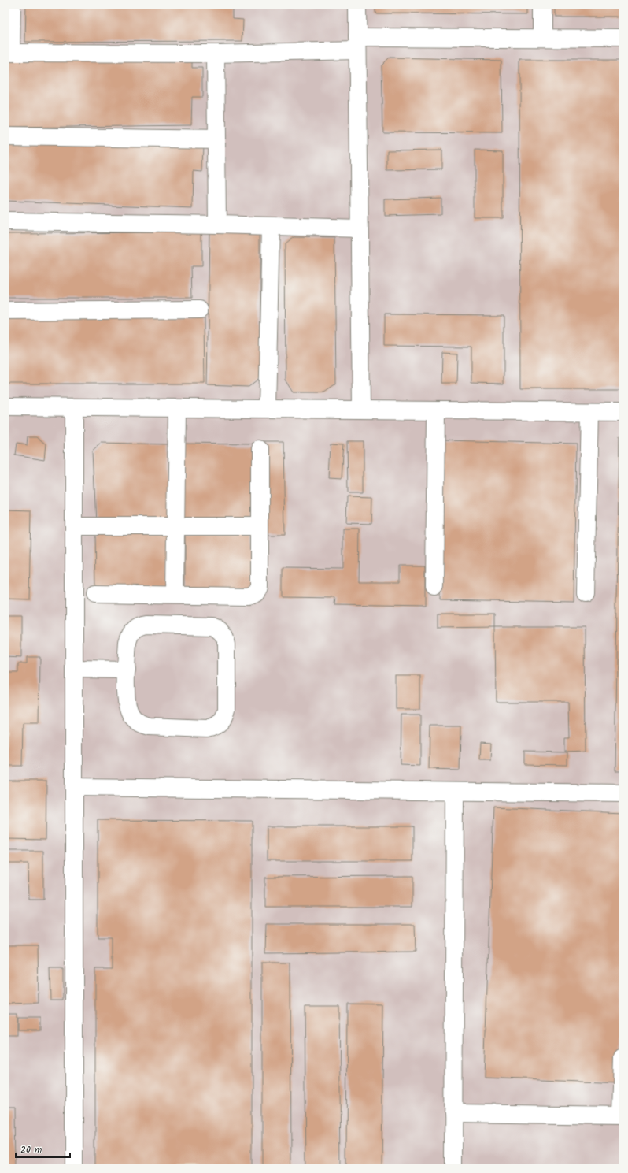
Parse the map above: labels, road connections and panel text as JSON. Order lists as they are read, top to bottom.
{
  "scale_bar": "20 m"
}
